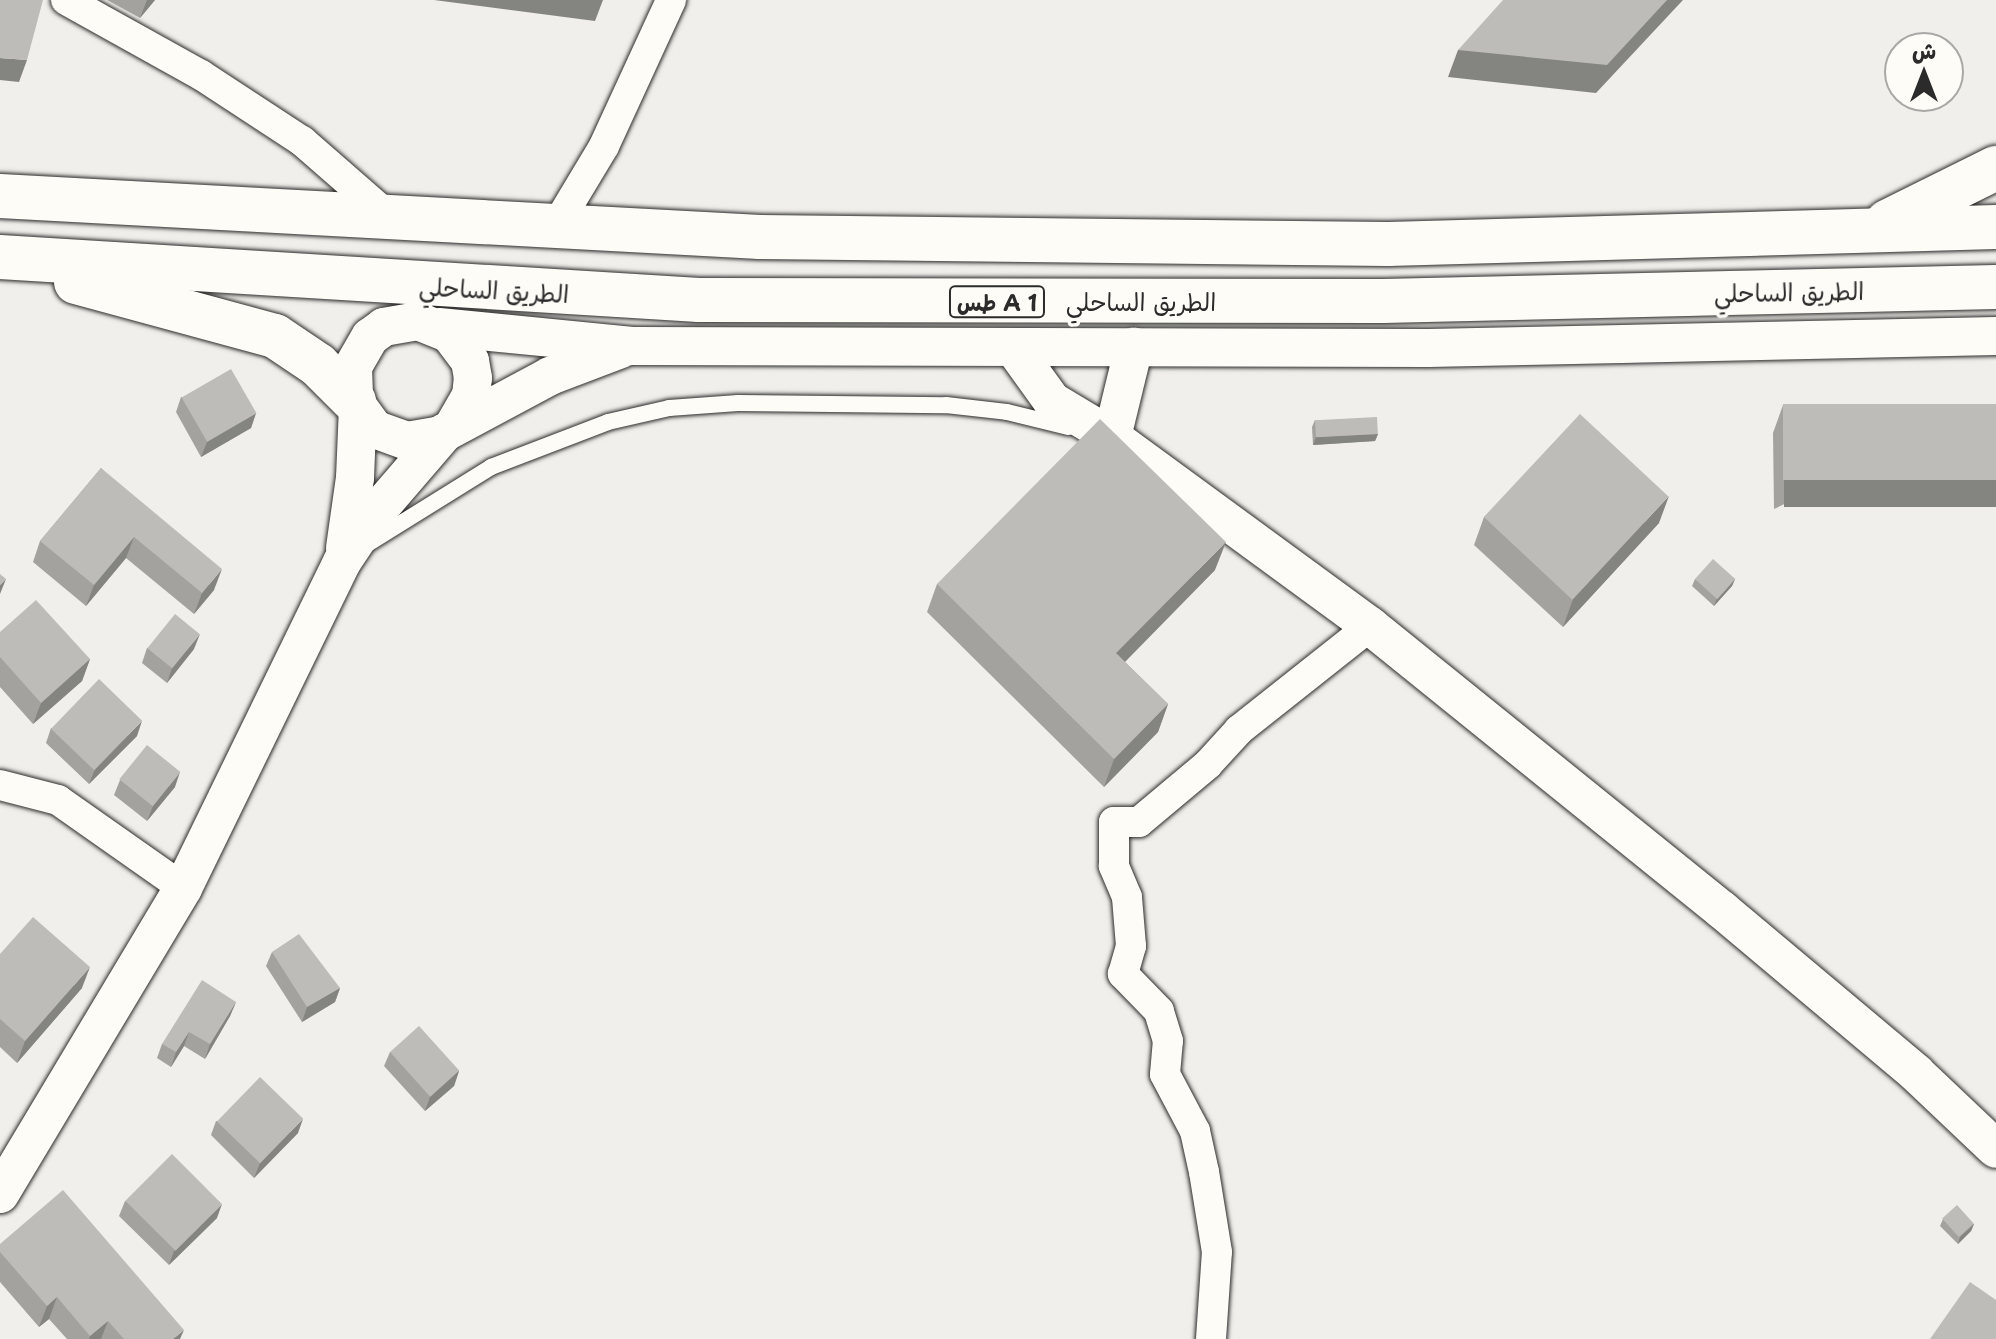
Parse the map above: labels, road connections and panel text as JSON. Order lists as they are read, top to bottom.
{
  "streets": {
    "highway": ["الطريق الساحلي", "طس A 1"]
  },
  "north": "top"
}
